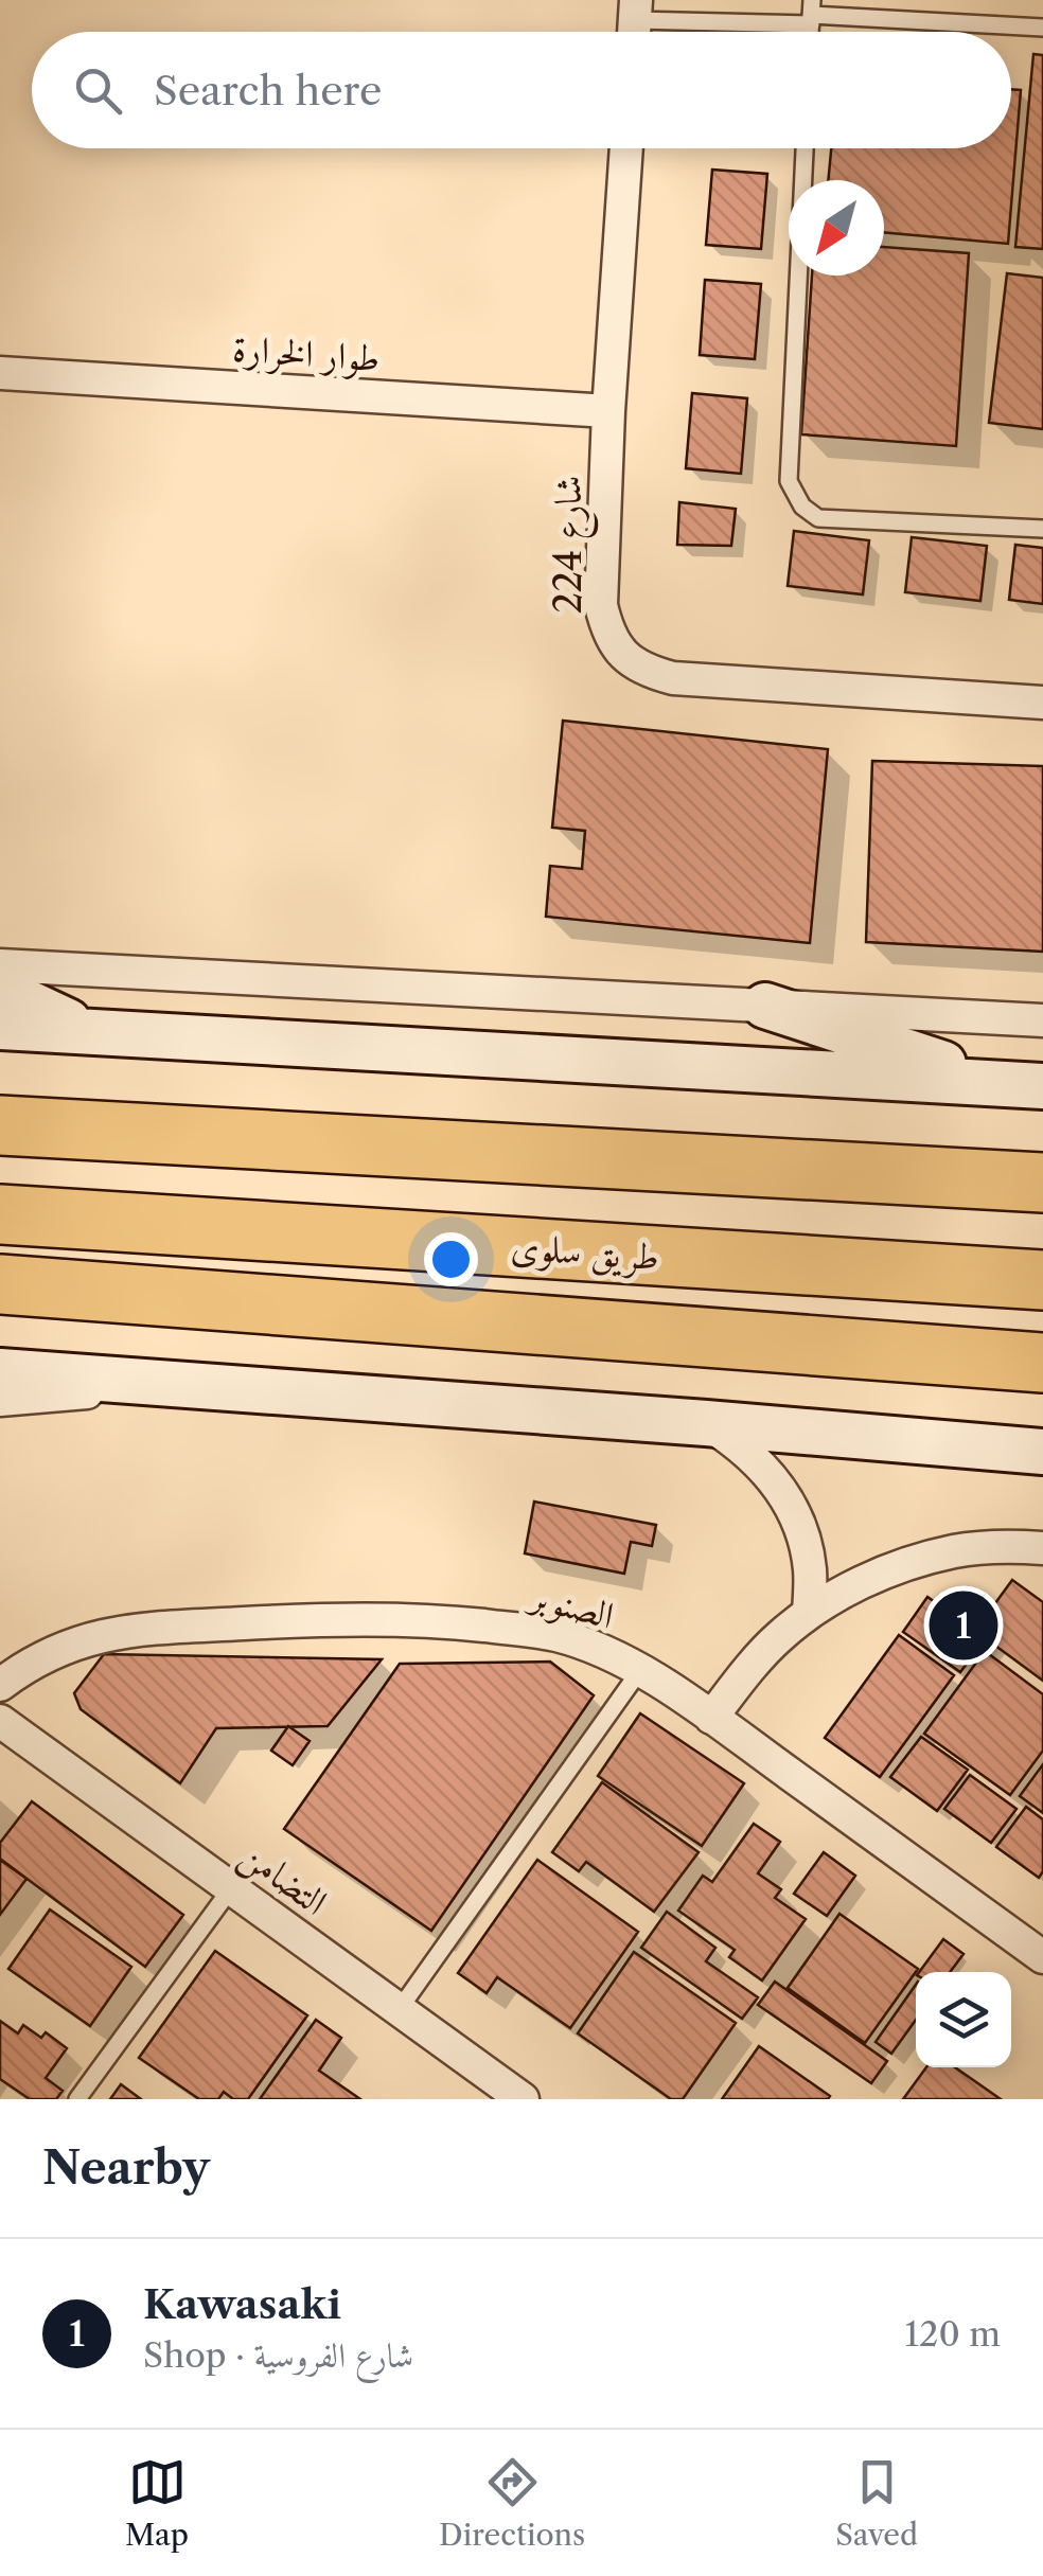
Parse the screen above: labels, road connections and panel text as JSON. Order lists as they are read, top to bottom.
{
  "streets": {
    "highway": ["طريق سلوى"],
    "street": [
      "طوار الخرارة",
      "شارع 224",
      "الصنوبر",
      "التضامن"
    ]
  },
  "crossings": [
    ["طوار الخرارة", "شارع 224"]
  ],
  "north": "bottom left",
  "page": {
    "search": "Search here",
    "pins": "1",
    "heading": "Nearby",
    "list": [
      {
        "mark": "1",
        "name": "Kawasaki",
        "note": "Shop · شارع الفروسية",
        "value": "120 m"
      }
    ],
    "nav": ["Map", "Directions", "Saved"]
  }
}
